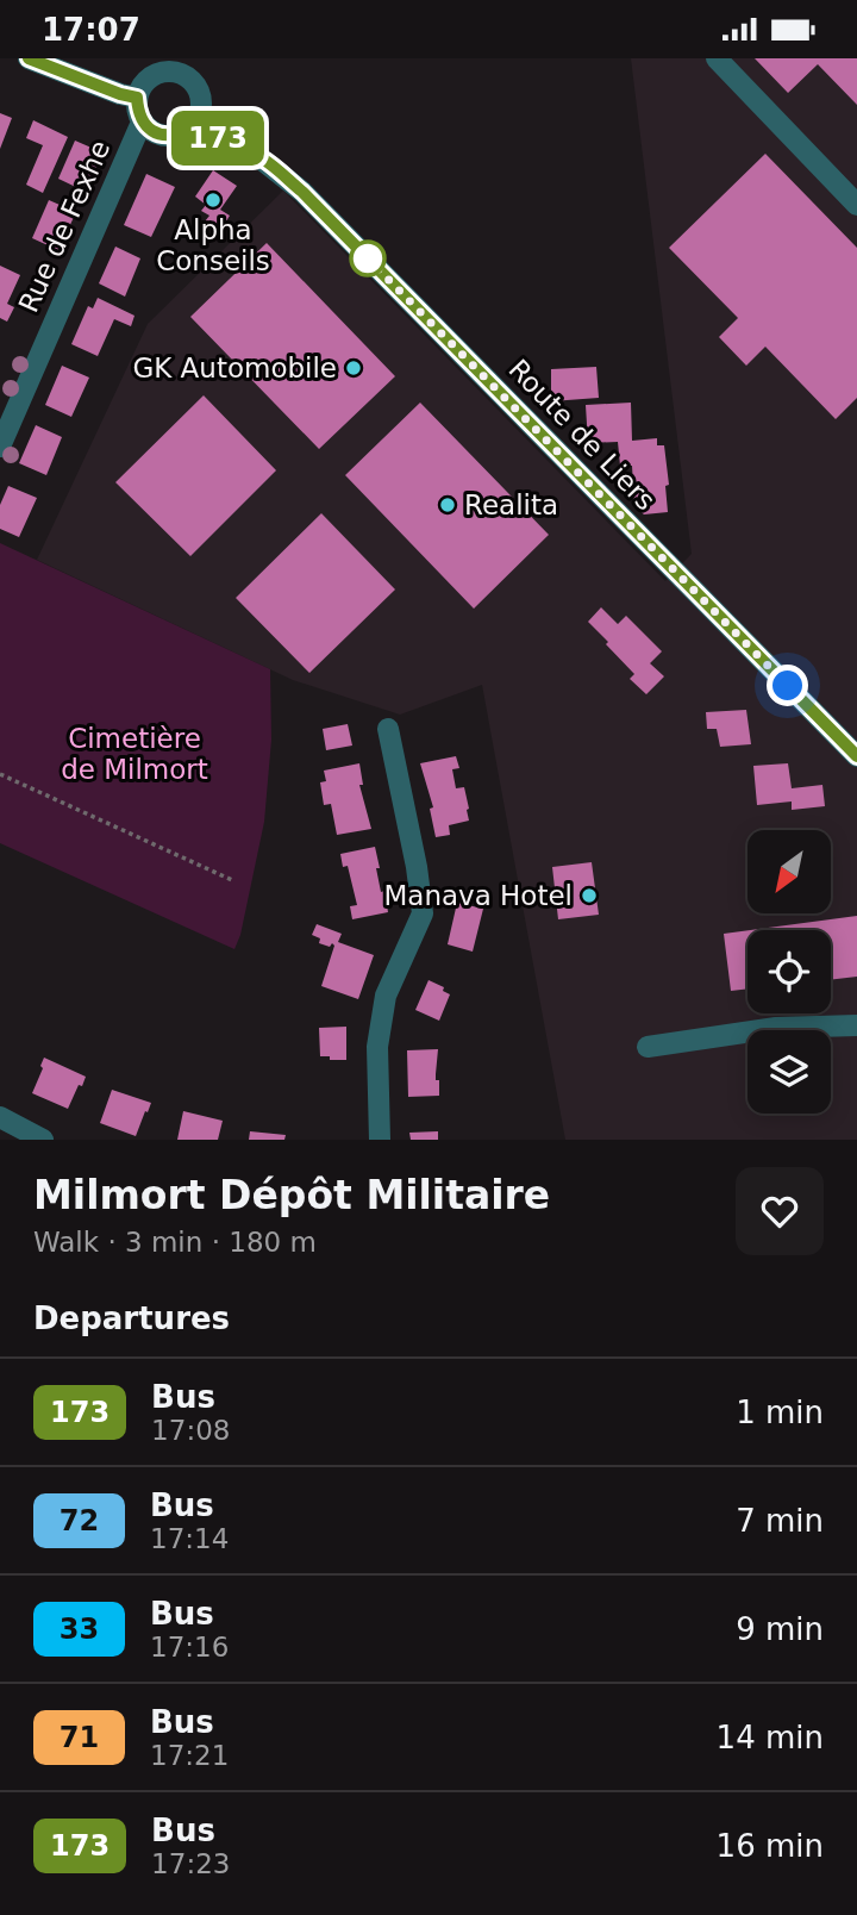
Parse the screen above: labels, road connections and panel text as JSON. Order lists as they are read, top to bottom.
{
  "streets": {
    "street": ["Rue de Fexhe", "Route de Liers"]
  },
  "crossings": [
    ["Rue de Fexhe", "Route de Liers"]
  ],
  "parks": ["Cimetière de Milmort"],
  "places": [
    "Alpha Conseils",
    "GK Automobile",
    "Realita",
    "Manava Hotel"
  ],
  "lines": ["bus line 173"],
  "north": "bottom left",
  "page": {
    "status": "17:07",
    "on_map": "173",
    "heading": [
      ["Milmort Dépôt Militaire", "Walk · 3 min · 180 m"],
      "Departures"
    ],
    "list": [
      {
        "mark": "173",
        "name": "Bus",
        "note": "17:08",
        "value": "1 min"
      },
      {
        "mark": "72",
        "name": "Bus",
        "note": "17:14",
        "value": "7 min"
      },
      {
        "mark": "33",
        "name": "Bus",
        "note": "17:16",
        "value": "9 min"
      },
      {
        "mark": "71",
        "name": "Bus",
        "note": "17:21",
        "value": "14 min"
      },
      {
        "mark": "173",
        "name": "Bus",
        "note": "17:23",
        "value": "16 min"
      }
    ]
  }
}
